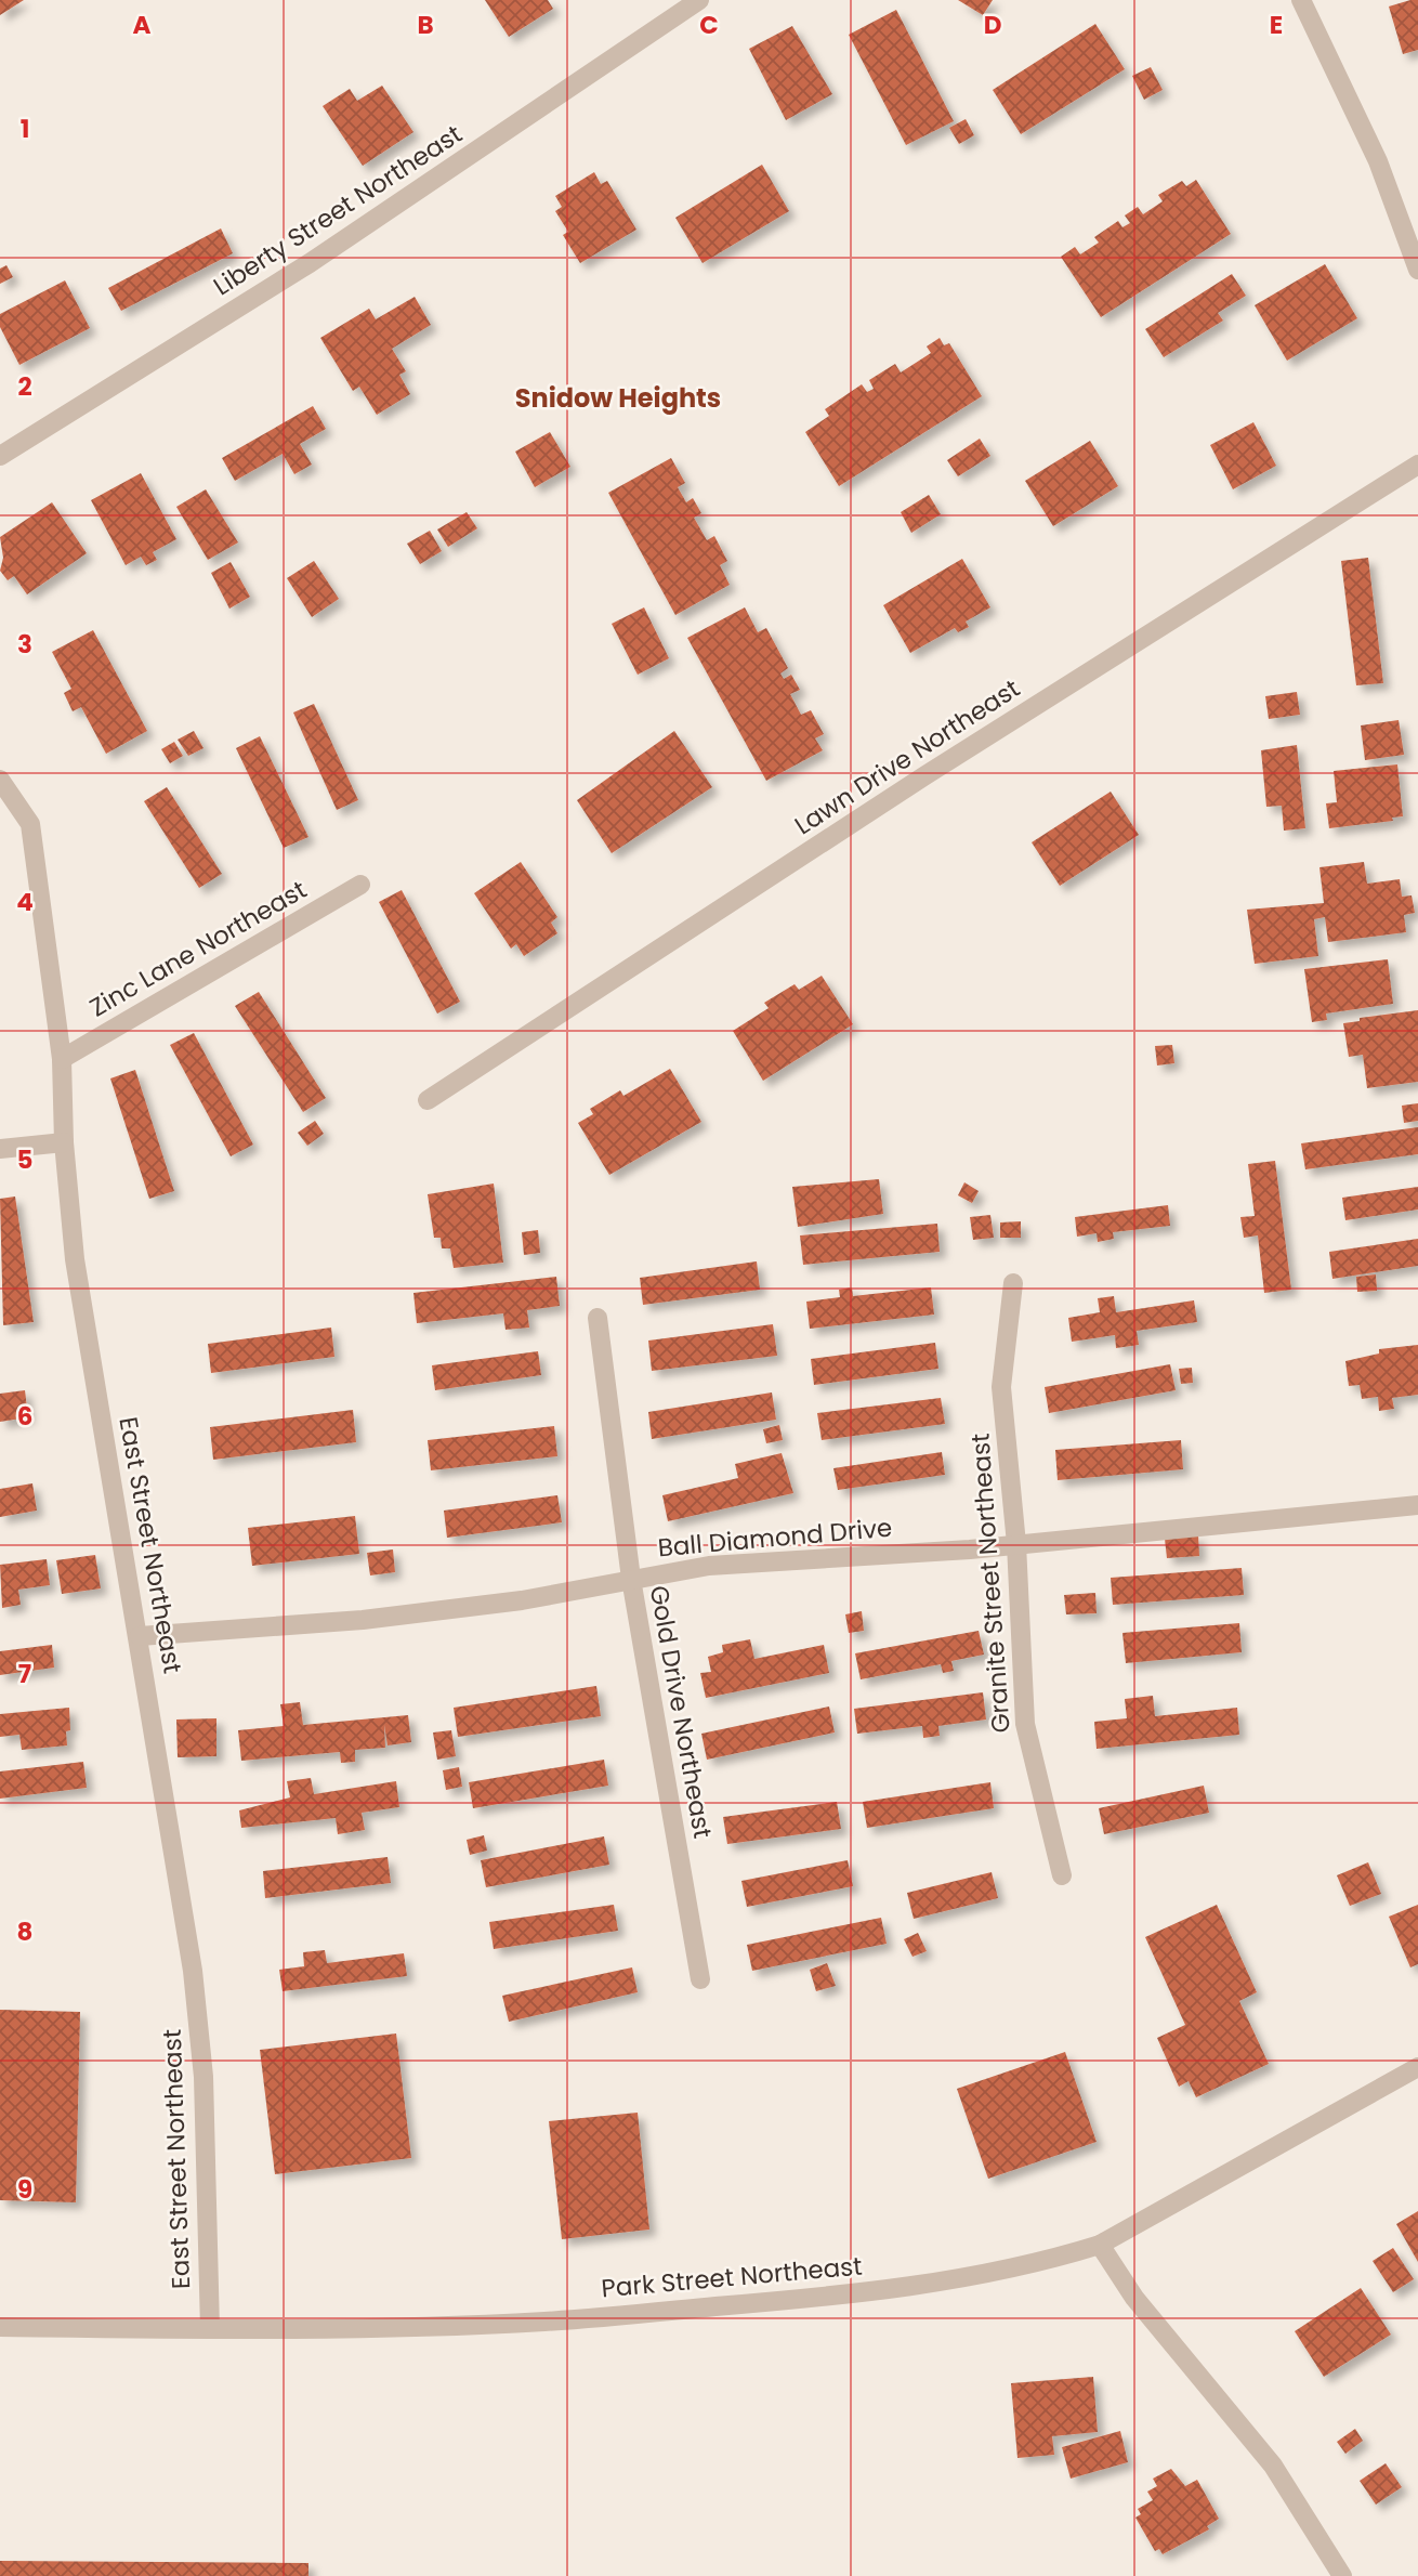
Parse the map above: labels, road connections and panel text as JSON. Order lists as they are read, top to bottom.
{
  "streets": {
    "street": [
      "Liberty Street Northeast",
      "Lawn Drive Northeast",
      "Zinc Lane Northeast",
      "Ball Diamond Drive",
      "East Street Northeast",
      "Granite Street Northeast",
      "Gold Drive Northeast",
      "Park Street Northeast"
    ]
  },
  "crossings": [
    ["Zinc Lane Northeast", "East Street Northeast"],
    ["Ball Diamond Drive", "East Street Northeast"],
    ["Ball Diamond Drive", "Granite Street Northeast"],
    ["Ball Diamond Drive", "Gold Drive Northeast"],
    ["East Street Northeast", "Park Street Northeast"]
  ],
  "districts": ["Snidow Heights"],
  "grid": {
    "columns": [
      "A",
      "B",
      "C",
      "D",
      "E"
    ],
    "rows": [
      "1",
      "2",
      "3",
      "4",
      "5",
      "6",
      "7",
      "8",
      "9"
    ]
  }
}
